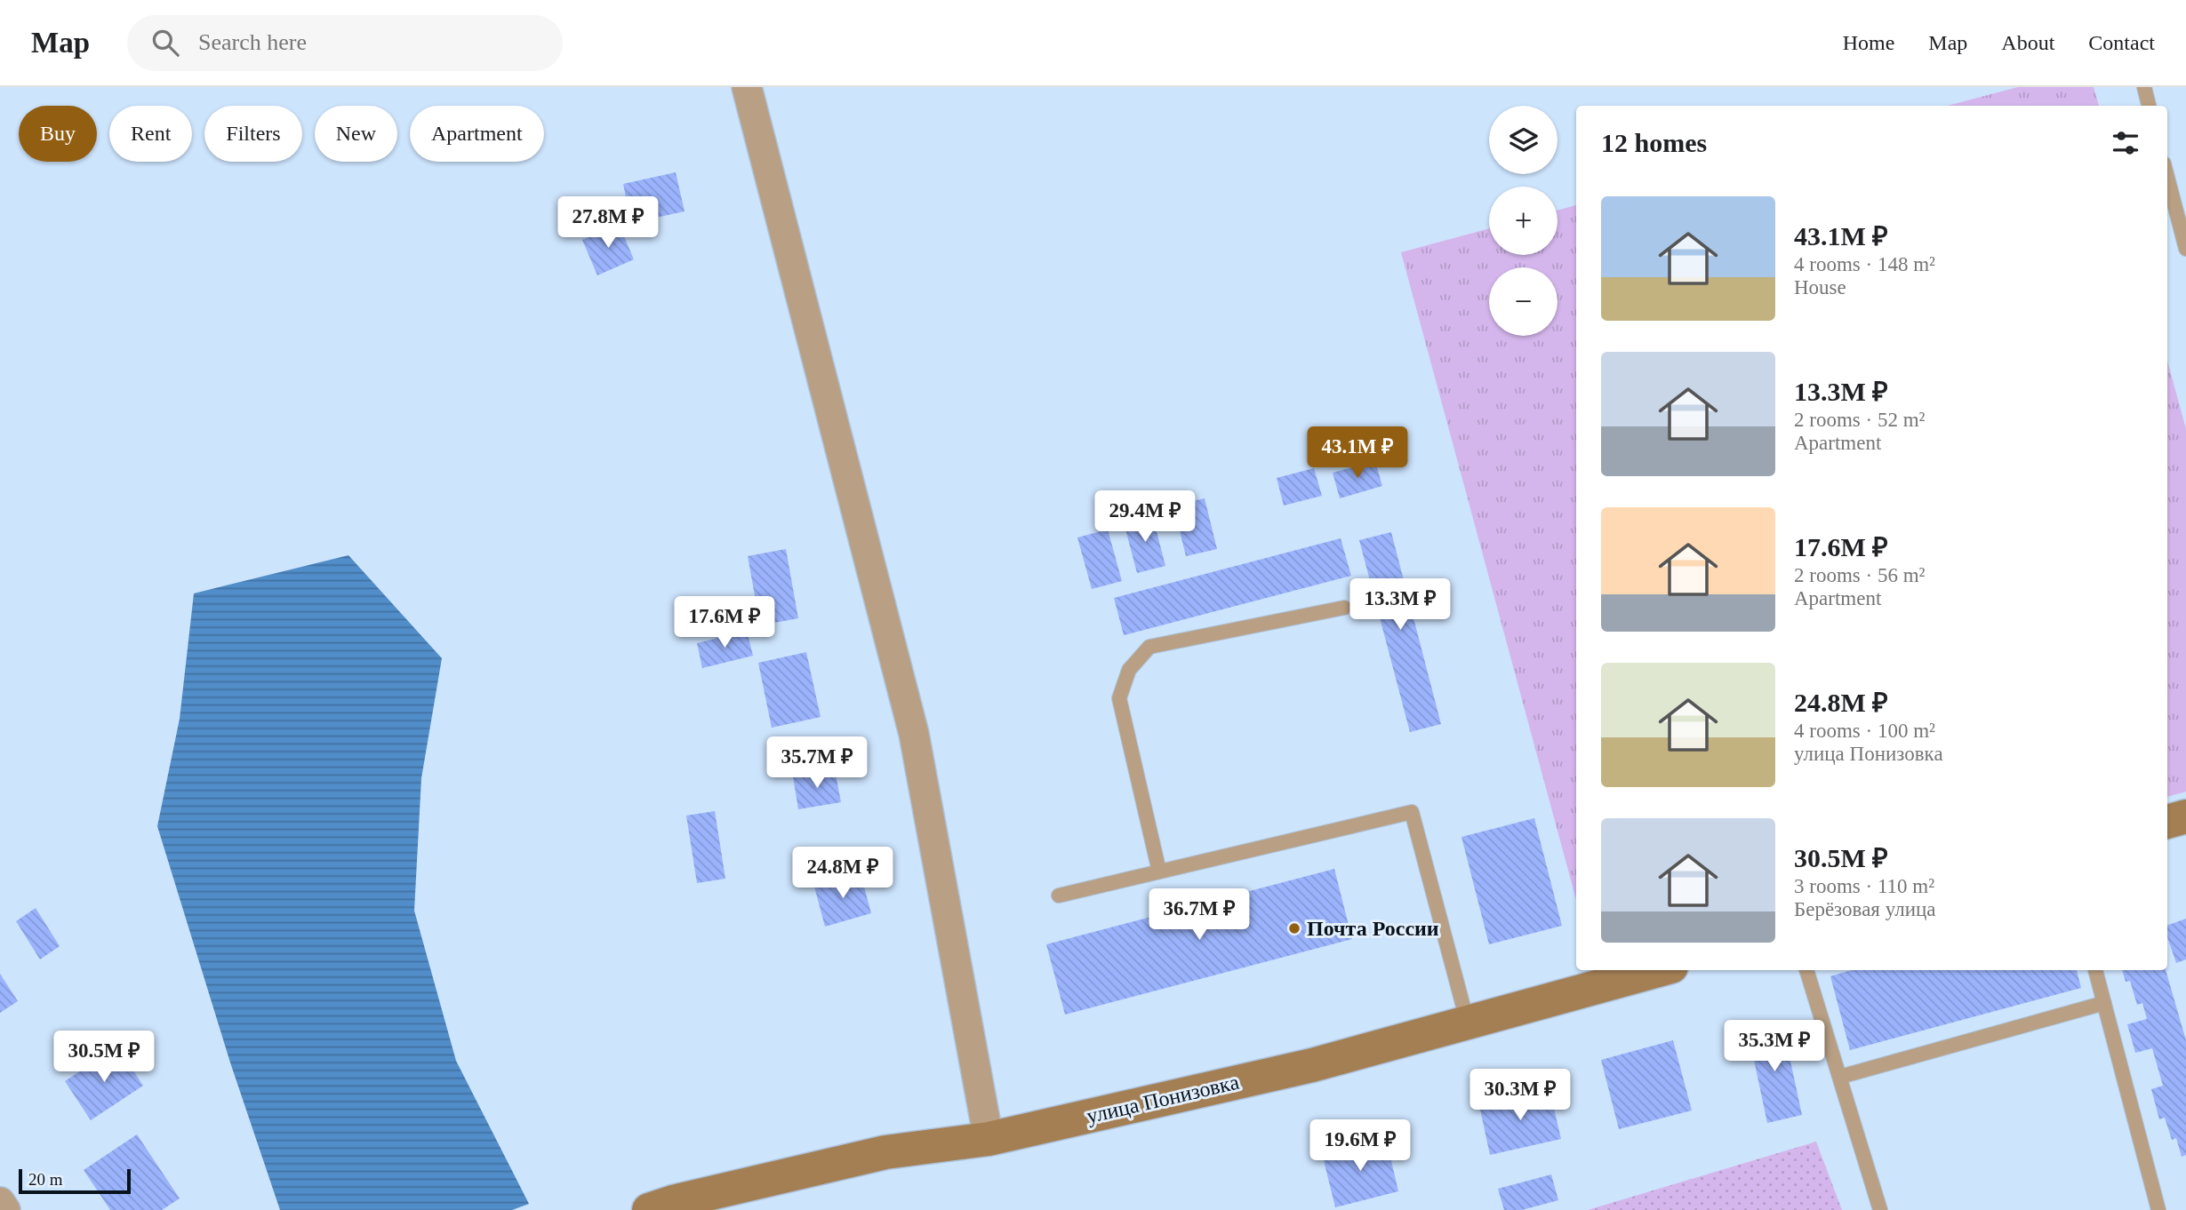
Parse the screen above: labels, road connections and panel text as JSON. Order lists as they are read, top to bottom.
{
  "streets": {
    "main road": ["улица Понизовка"]
  },
  "places": ["Почта России"],
  "scale_bar": "20 m",
  "page": {
    "header": "Map",
    "search": "Search here",
    "nav": [
      "Home",
      "Map",
      "About",
      "Contact"
    ],
    "map_buttons": ["+", "−"],
    "chip": [
      "Buy",
      "Rent",
      "Filters",
      "New",
      "Apartment"
    ],
    "heading": "12 homes",
    "list": [
      {
        "name": "43.1M ₽",
        "note": "4 rooms · 148 m² · House"
      },
      {
        "name": "13.3M ₽",
        "note": "2 rooms · 52 m² · Apartment"
      },
      {
        "name": "17.6M ₽",
        "note": "2 rooms · 56 m² · Apartment"
      },
      {
        "name": "24.8M ₽",
        "note": "4 rooms · 100 m² · улица Понизовка"
      },
      {
        "name": "30.5M ₽",
        "note": "3 rooms · 110 m² · Берёзовая улица"
      }
    ],
    "price": [
      "27.8M ₽",
      "43.1M ₽",
      "29.4M ₽",
      "13.3M ₽",
      "17.6M ₽",
      "35.7M ₽",
      "24.8M ₽",
      "36.7M ₽",
      "35.3M ₽",
      "30.5M ₽",
      "30.3M ₽",
      "19.6M ₽"
    ],
    "scale": "20 m"
  }
}
